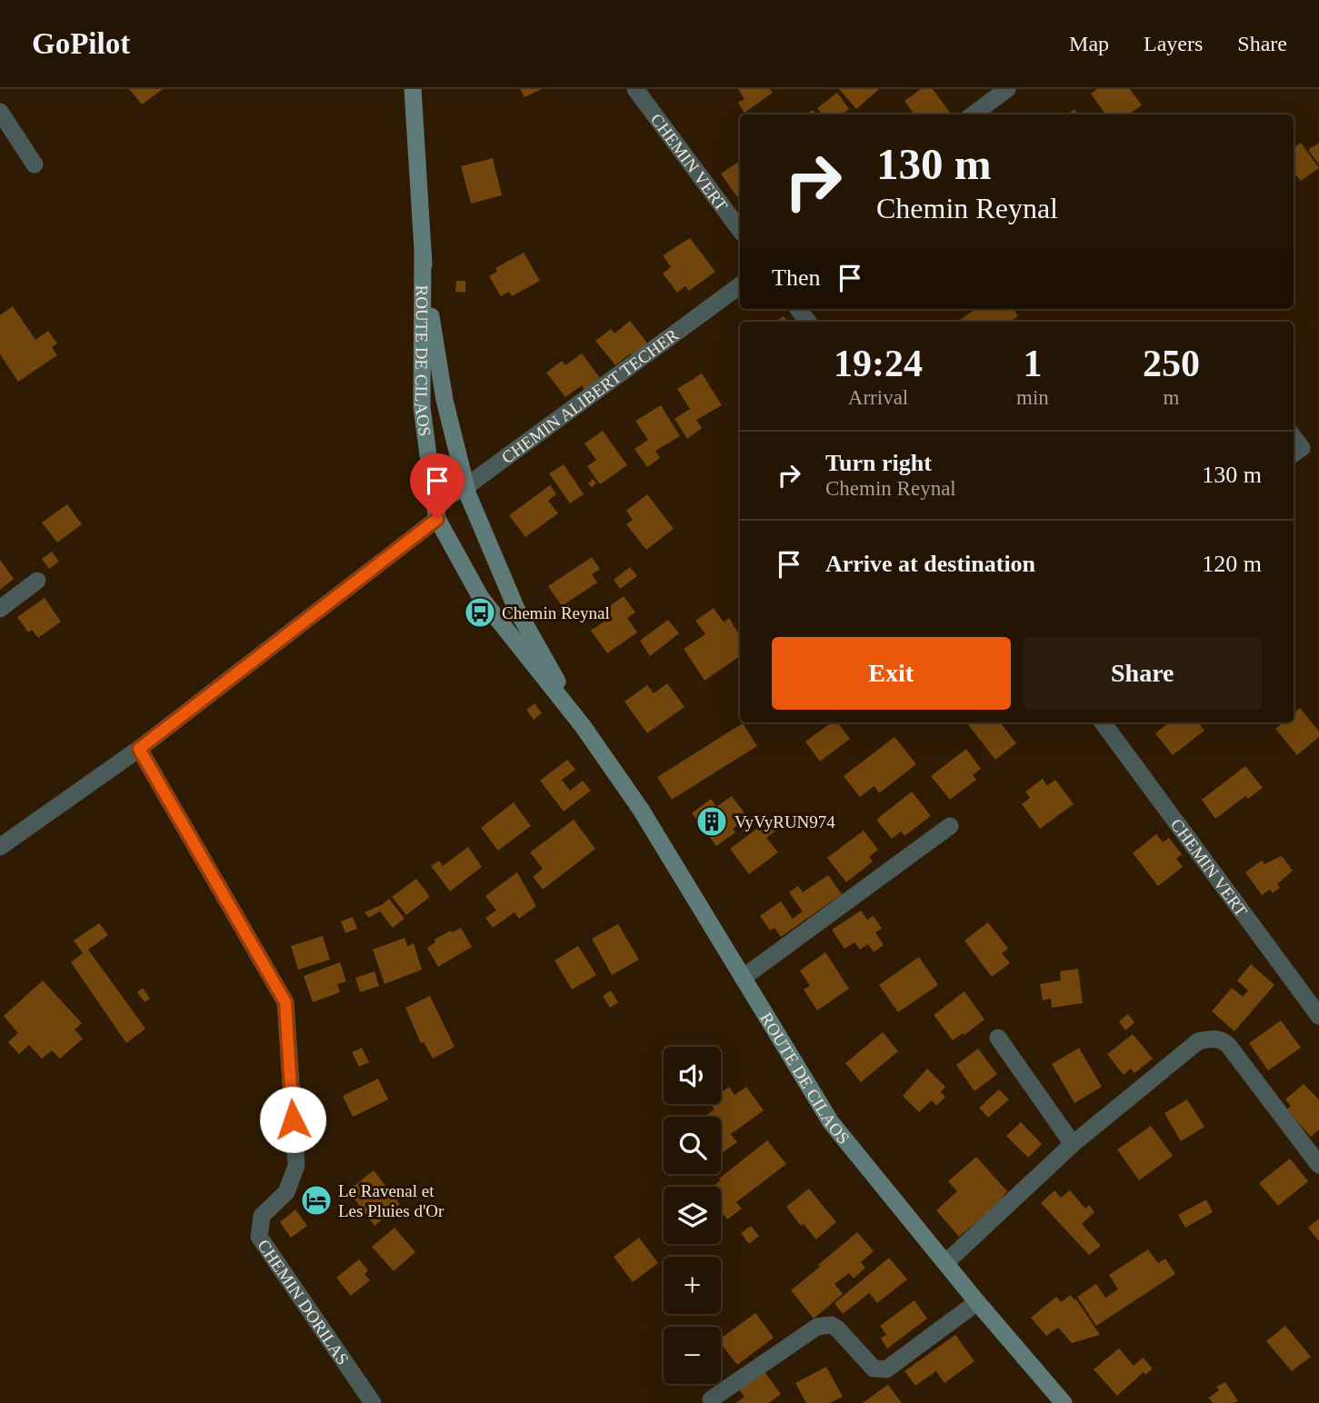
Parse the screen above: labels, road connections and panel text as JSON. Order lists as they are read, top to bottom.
{
  "streets": {
    "main road": ["ROUTE DE CILAOS"],
    "street": ["CHEMIN VERT", "CHEMIN ALIBERT TECHER", "CHEMIN DORILAS"]
  },
  "crossings": [
    ["ROUTE DE CILAOS", "CHEMIN ALIBERT TECHER"]
  ],
  "places": {
    "bus stop": ["Chemin Reynal"],
    "building": ["VyVyRUN974"],
    "hotel": ["Le Ravenal et Les Pluies d'Or"]
  },
  "page": {
    "header": "GoPilot",
    "nav": ["Map", "Layers", "Share"],
    "turn": ["130 m", "Chemin Reynal"],
    "then": "Then",
    "eta": [
      "19:24",
      "Arrival",
      "1",
      "min",
      "250",
      "m"
    ],
    "list": [
      {
        "name": "Turn right",
        "note": "Chemin Reynal",
        "value": "130 m"
      },
      {
        "name": "Arrive at destination",
        "value": "120 m"
      }
    ],
    "buttons": ["Exit", "Share"],
    "map_buttons": ["+", "−"]
  }
}
